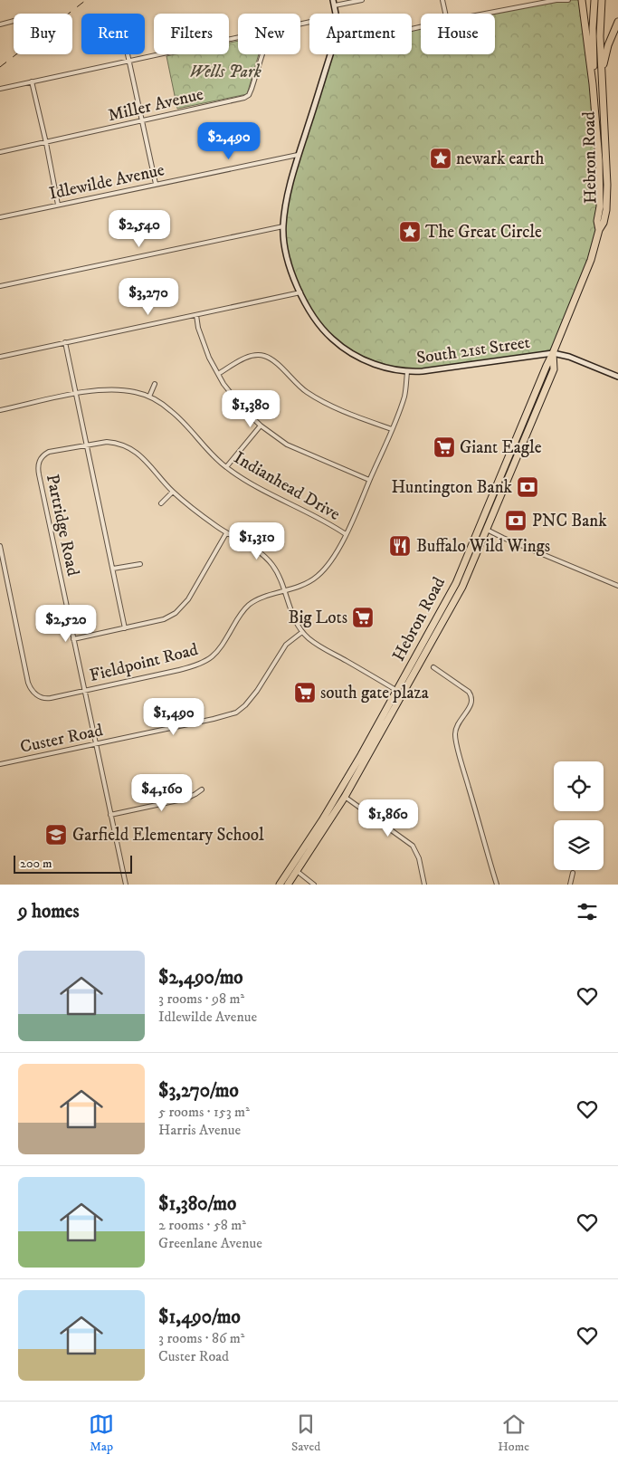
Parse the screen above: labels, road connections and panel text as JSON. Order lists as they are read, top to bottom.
{
  "streets": {
    "highway": ["Hebron Road"],
    "main road": ["South 21st Street"],
    "street": [
      "Miller Avenue",
      "Idlewilde Avenue",
      "Indianhead Drive",
      "Partridge Road",
      "Fieldpoint Road",
      "Custer Road"
    ]
  },
  "crossings": [
    ["Hebron Road", "South 21st Street"],
    ["Idlewilde Avenue", "South 21st Street"],
    ["South 21st Street", "Fieldpoint Road"],
    ["Indianhead Drive", "Fieldpoint Road"],
    ["Partridge Road", "Fieldpoint Road"],
    ["Partridge Road", "Custer Road"]
  ],
  "parks": ["Wells Park"],
  "places": {
    "place": ["newark earth", "The Great Circle"],
    "supermarket": ["Giant Eagle", "Big Lots", "south gate plaza"],
    "bank": ["Huntington Bank", "PNC Bank"],
    "restaurant": ["Buffalo Wild Wings"],
    "school or university": ["Garfield Elementary School"]
  },
  "scale_bar": "200 m",
  "page": {
    "chip": [
      "Buy",
      "Rent",
      "Filters",
      "New",
      "Apartment",
      "House"
    ],
    "price": [
      "$2,490",
      "$2,540",
      "$3,270",
      "$1,380",
      "$1,310",
      "$2,520",
      "$1,490",
      "$4,160",
      "$1,860"
    ],
    "scale": "200 m",
    "heading": "9 homes",
    "list": [
      {
        "name": "$2,490/mo",
        "note": "3 rooms · 98 m² · Idlewilde Avenue"
      },
      {
        "name": "$3,270/mo",
        "note": "5 rooms · 153 m² · Harris Avenue"
      },
      {
        "name": "$1,380/mo",
        "note": "2 rooms · 58 m² · Greenlane Avenue"
      },
      {
        "name": "$1,490/mo",
        "note": "3 rooms · 86 m² · Custer Road"
      }
    ],
    "tabs": ["Map", "Saved", "Home"]
  }
}
